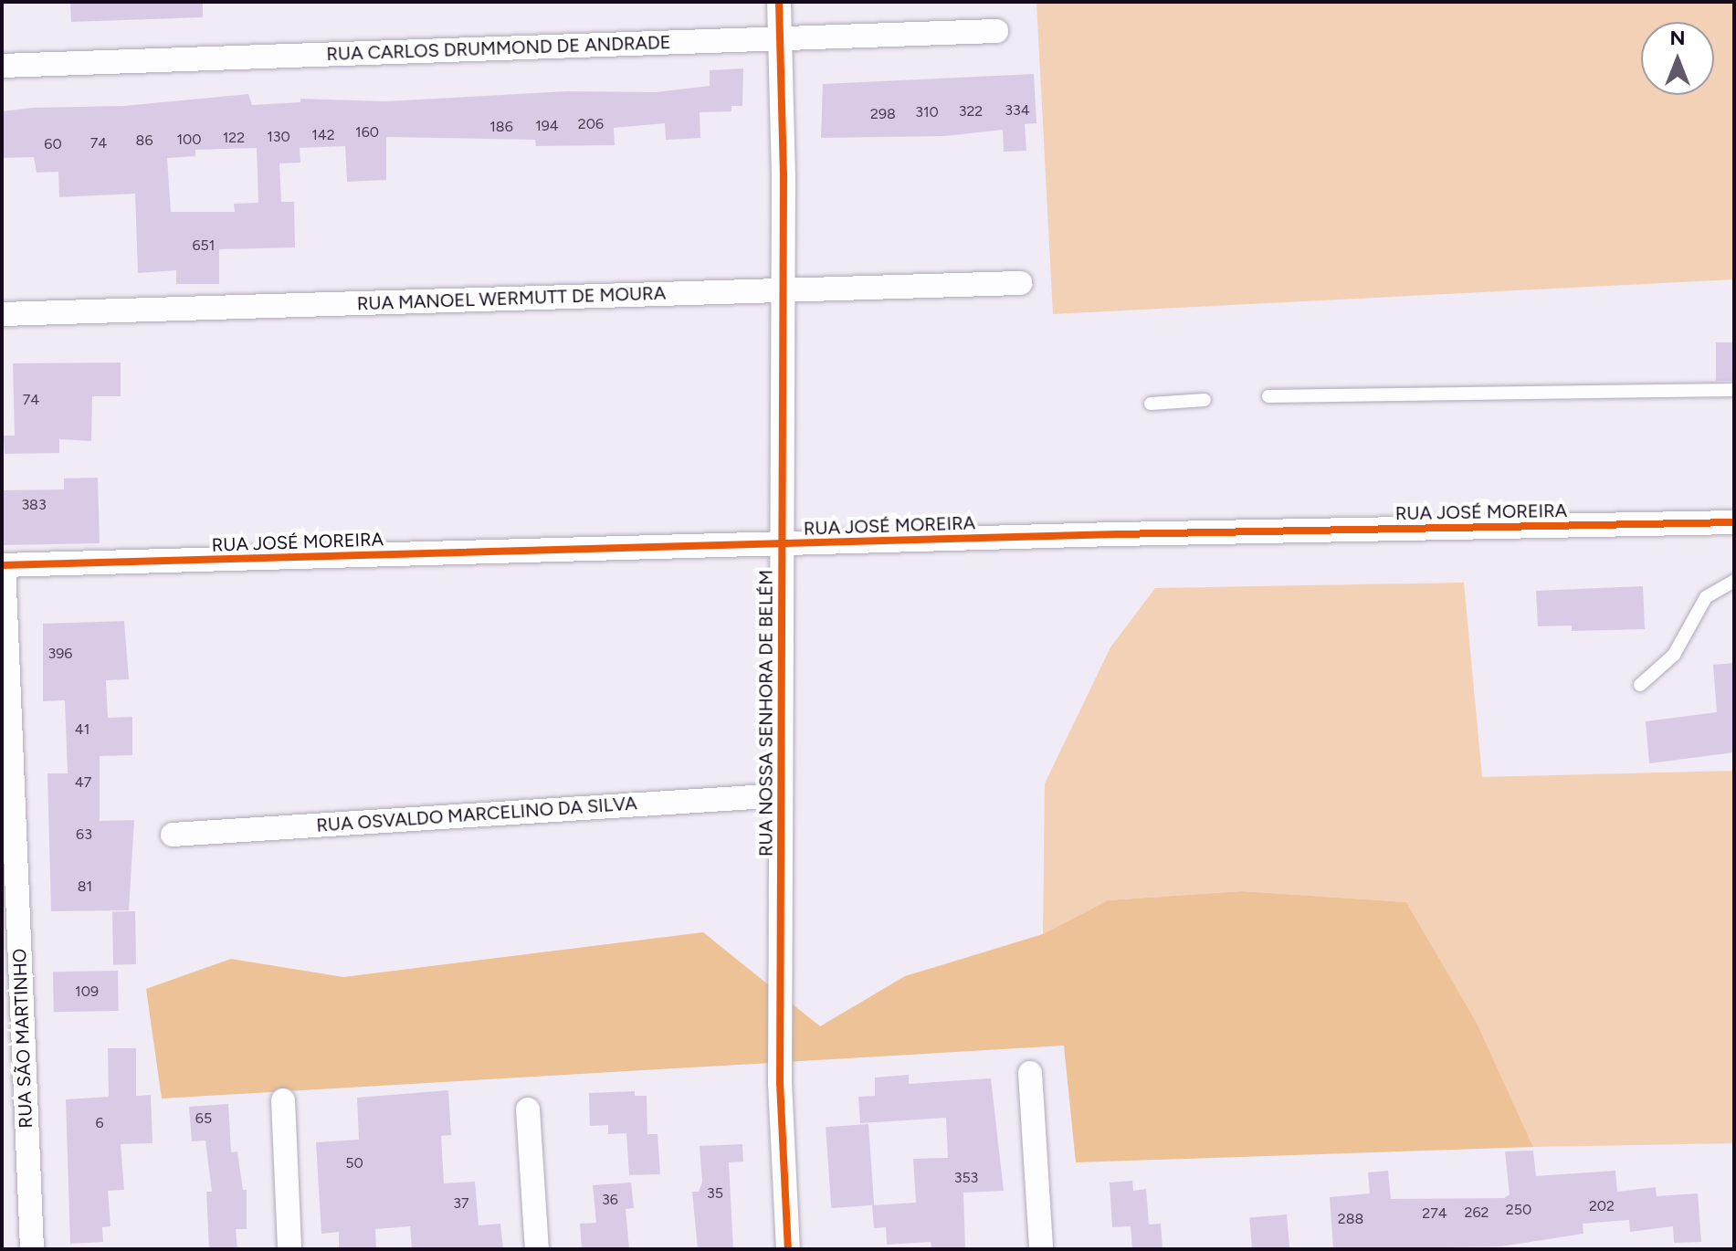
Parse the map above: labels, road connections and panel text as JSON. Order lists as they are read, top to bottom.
{
  "streets": {
    "street": [
      "RUA CARLOS DRUMMOND DE ANDRADE",
      "RUA MANOEL WERMUTT DE MOURA",
      "RUA JOSÉ MOREIRA",
      "RUA NOSSA SENHORA DE BELÉM",
      "RUA OSVALDO MARCELINO DA SILVA",
      "RUA SÃO MARTINHO"
    ]
  },
  "crossings": [
    ["RUA CARLOS DRUMMOND DE ANDRADE", "RUA NOSSA SENHORA DE BELÉM"],
    ["RUA MANOEL WERMUTT DE MOURA", "RUA NOSSA SENHORA DE BELÉM"],
    ["RUA JOSÉ MOREIRA", "RUA NOSSA SENHORA DE BELÉM"],
    ["RUA JOSÉ MOREIRA", "RUA SÃO MARTINHO"],
    ["RUA NOSSA SENHORA DE BELÉM", "RUA OSVALDO MARCELINO DA SILVA"]
  ],
  "house_numbers": [
    "334",
    "322",
    "310",
    "298",
    "206",
    "194",
    "186",
    "160",
    "142",
    "130",
    "122",
    "100",
    "86",
    "74",
    "60",
    "651",
    "74",
    "383",
    "396",
    "41",
    "47",
    "63",
    "81",
    "109",
    "65",
    "6",
    "50",
    "353",
    "35",
    "36",
    "37",
    "202",
    "250",
    "262",
    "274",
    "288"
  ],
  "north": "top"
}
